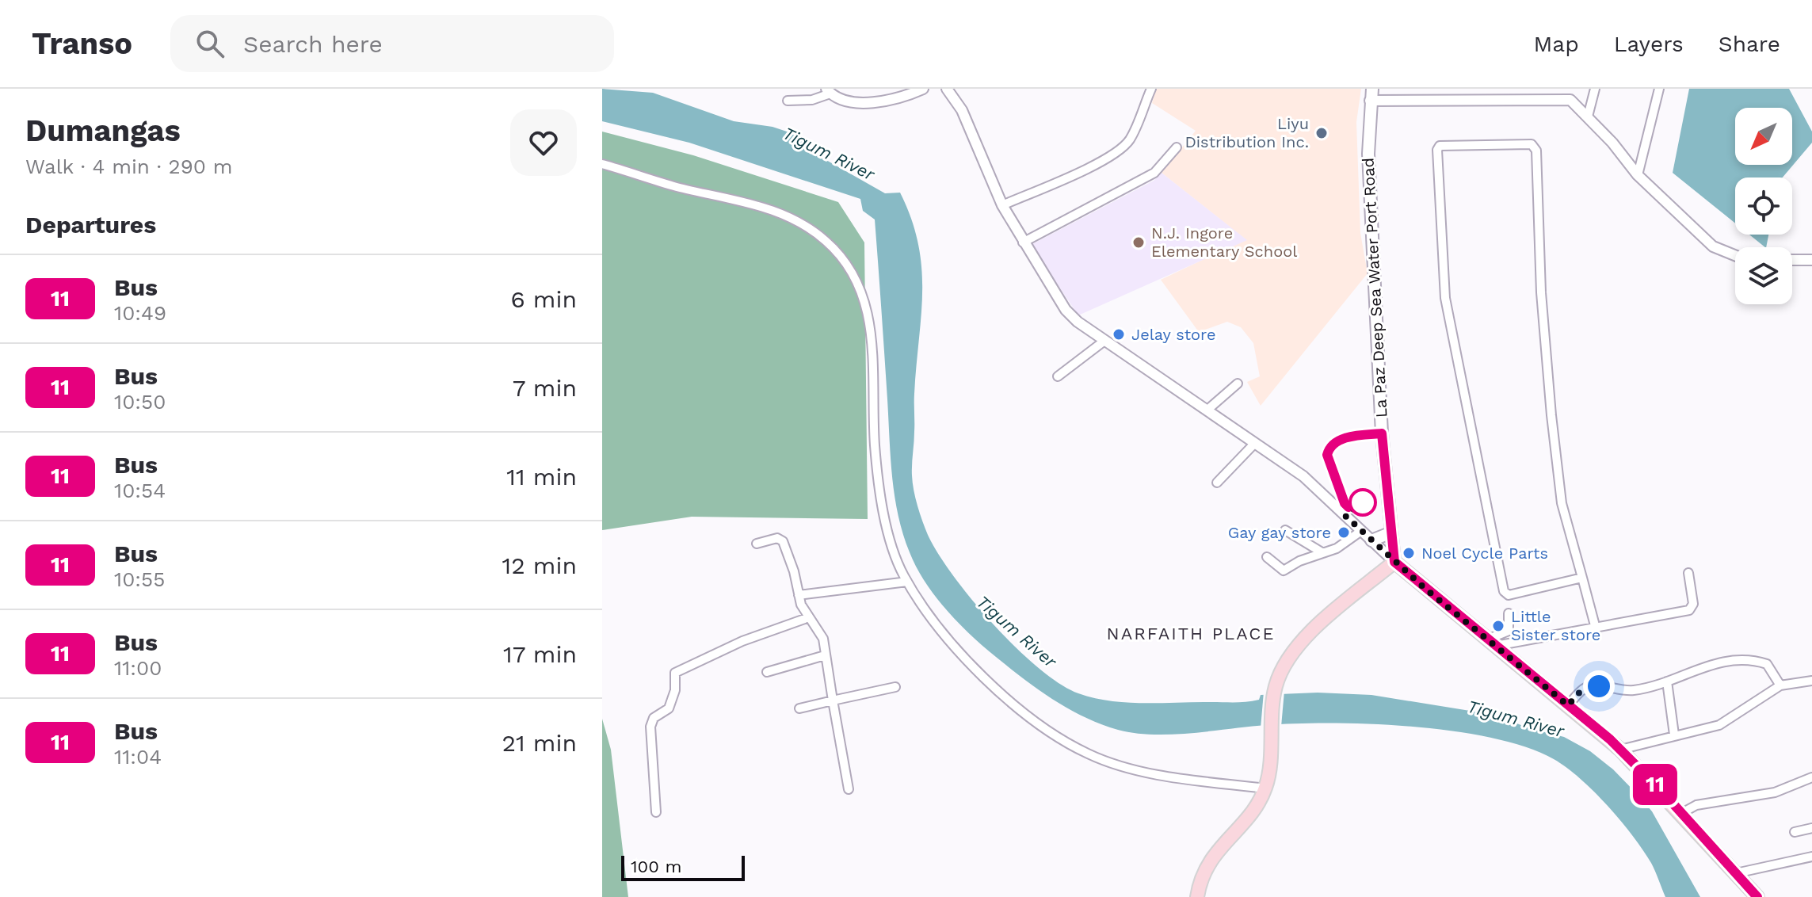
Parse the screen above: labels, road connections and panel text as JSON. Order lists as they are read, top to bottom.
{
  "streets": {
    "main road": ["La Paz Deep Sea Water Port Road"]
  },
  "districts": ["NARFAITH PLACE"],
  "water": ["Tigum River"],
  "places": [
    "Liyu Distribution Inc.",
    "N.J. Ingore Elementary School",
    "Jelay store",
    "Gay gay store",
    "Noel Cycle Parts",
    "Little Sister store"
  ],
  "lines": ["bus line 11"],
  "scale_bar": "100 m",
  "north": "bottom left",
  "page": {
    "header": "Transo",
    "search": "Search here",
    "nav": ["Map", "Layers", "Share"],
    "heading": [
      ["Dumangas", "Walk · 4 min · 290 m"],
      "Departures"
    ],
    "on_map": "11",
    "list": [
      {
        "mark": "11",
        "name": "Bus",
        "note": "10:49",
        "value": "6 min"
      },
      {
        "mark": "11",
        "name": "Bus",
        "note": "10:50",
        "value": "7 min"
      },
      {
        "mark": "11",
        "name": "Bus",
        "note": "10:54",
        "value": "11 min"
      },
      {
        "mark": "11",
        "name": "Bus",
        "note": "10:55",
        "value": "12 min"
      },
      {
        "mark": "11",
        "name": "Bus",
        "note": "11:00",
        "value": "17 min"
      },
      {
        "mark": "11",
        "name": "Bus",
        "note": "11:04",
        "value": "21 min"
      }
    ],
    "scale": "100 m"
  }
}
